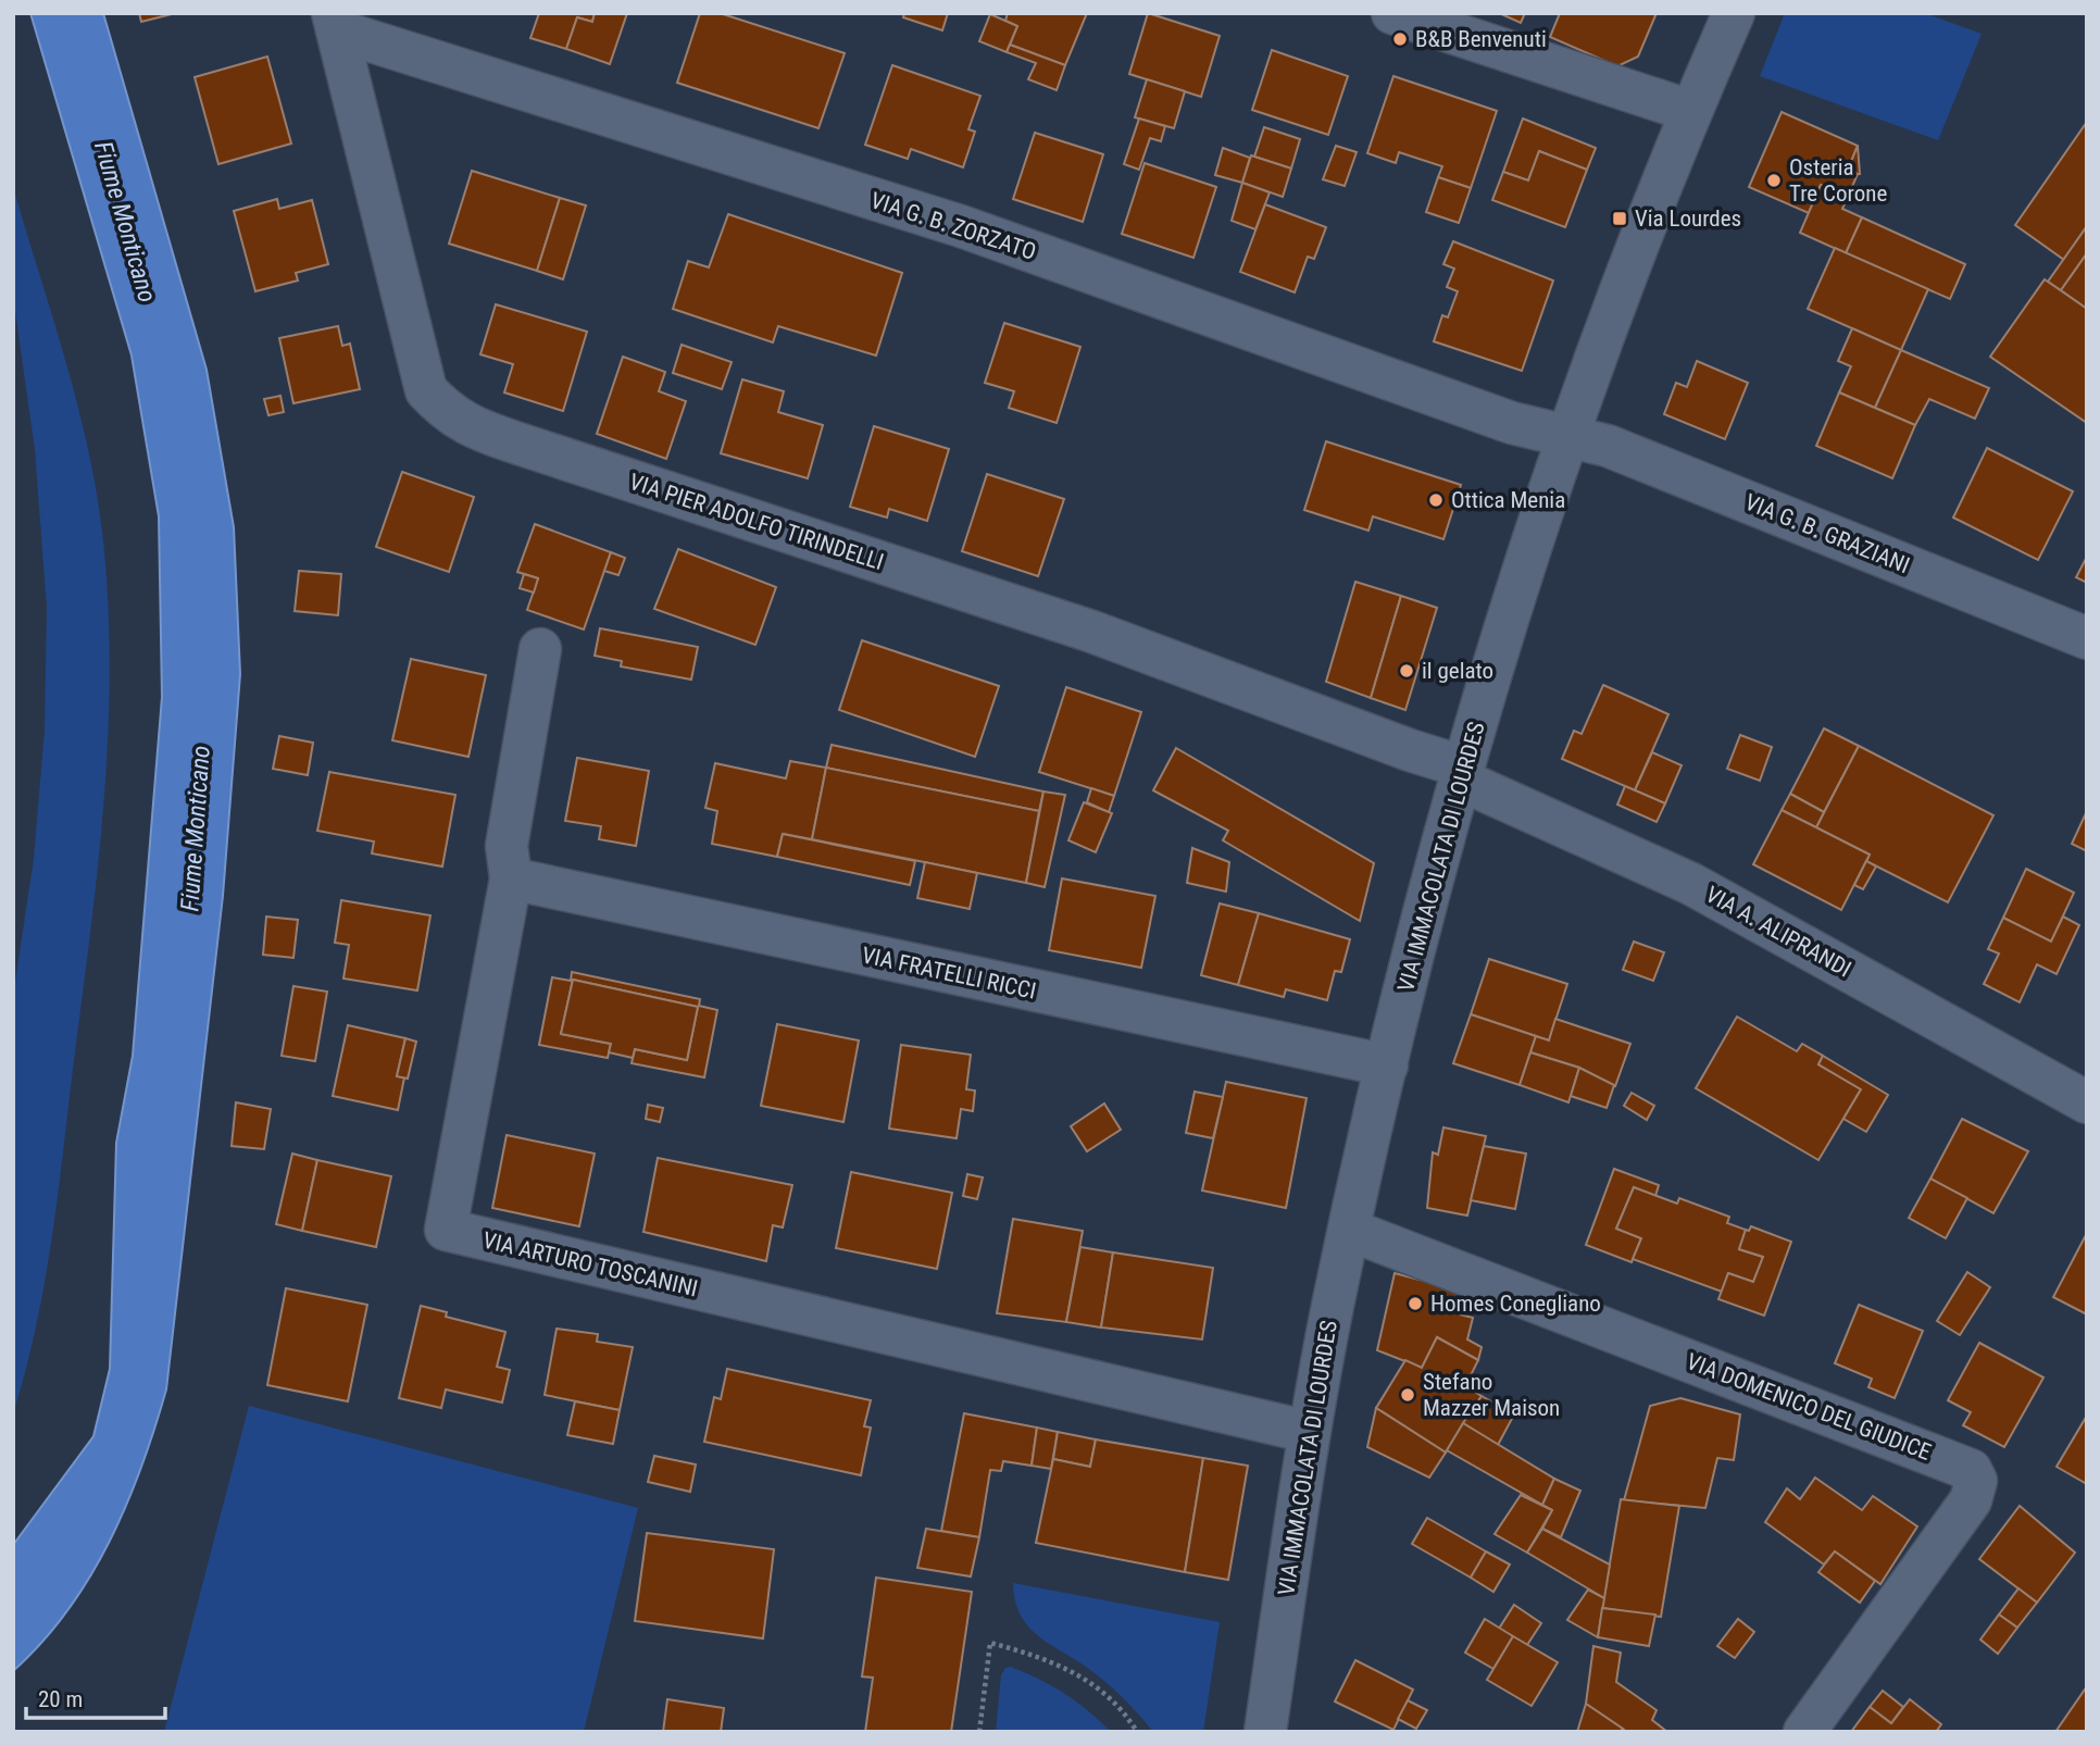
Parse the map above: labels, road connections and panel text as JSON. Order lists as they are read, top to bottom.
{
  "streets": {
    "street": [
      "VIA G. B. ZORZATO",
      "VIA PIER ADOLFO TIRINDELLI",
      "VIA G. B. GRAZIANI",
      "VIA IMMACOLATA DI LOURDES",
      "VIA A. ALIPRANDI",
      "VIA FRATELLI RICCI",
      "VIA ARTURO TOSCANINI",
      "VIA DOMENICO DEL GIUDICE"
    ]
  },
  "crossings": [
    ["VIA G. B. ZORZATO", "VIA PIER ADOLFO TIRINDELLI"],
    ["VIA G. B. ZORZATO", "VIA G. B. GRAZIANI"],
    ["VIA G. B. ZORZATO", "VIA IMMACOLATA DI LOURDES"],
    ["VIA PIER ADOLFO TIRINDELLI", "VIA IMMACOLATA DI LOURDES"],
    ["VIA PIER ADOLFO TIRINDELLI", "VIA A. ALIPRANDI"],
    ["VIA G. B. GRAZIANI", "VIA IMMACOLATA DI LOURDES"],
    ["VIA IMMACOLATA DI LOURDES", "VIA A. ALIPRANDI"],
    ["VIA IMMACOLATA DI LOURDES", "VIA FRATELLI RICCI"],
    ["VIA IMMACOLATA DI LOURDES", "VIA ARTURO TOSCANINI"],
    ["VIA IMMACOLATA DI LOURDES", "VIA DOMENICO DEL GIUDICE"],
    ["VIA FRATELLI RICCI", "VIA ARTURO TOSCANINI"]
  ],
  "water": ["Fiume Monticano"],
  "places": {
    "other": [
      "B&B Benvenuti",
      "Osteria Tre Corone",
      "Ottica Menia",
      "il gelato",
      "Homes Conegliano",
      "Stefano Mazzer Maison"
    ],
    "transit": ["Via Lourdes"]
  },
  "scale_bar": "20 m"
}
